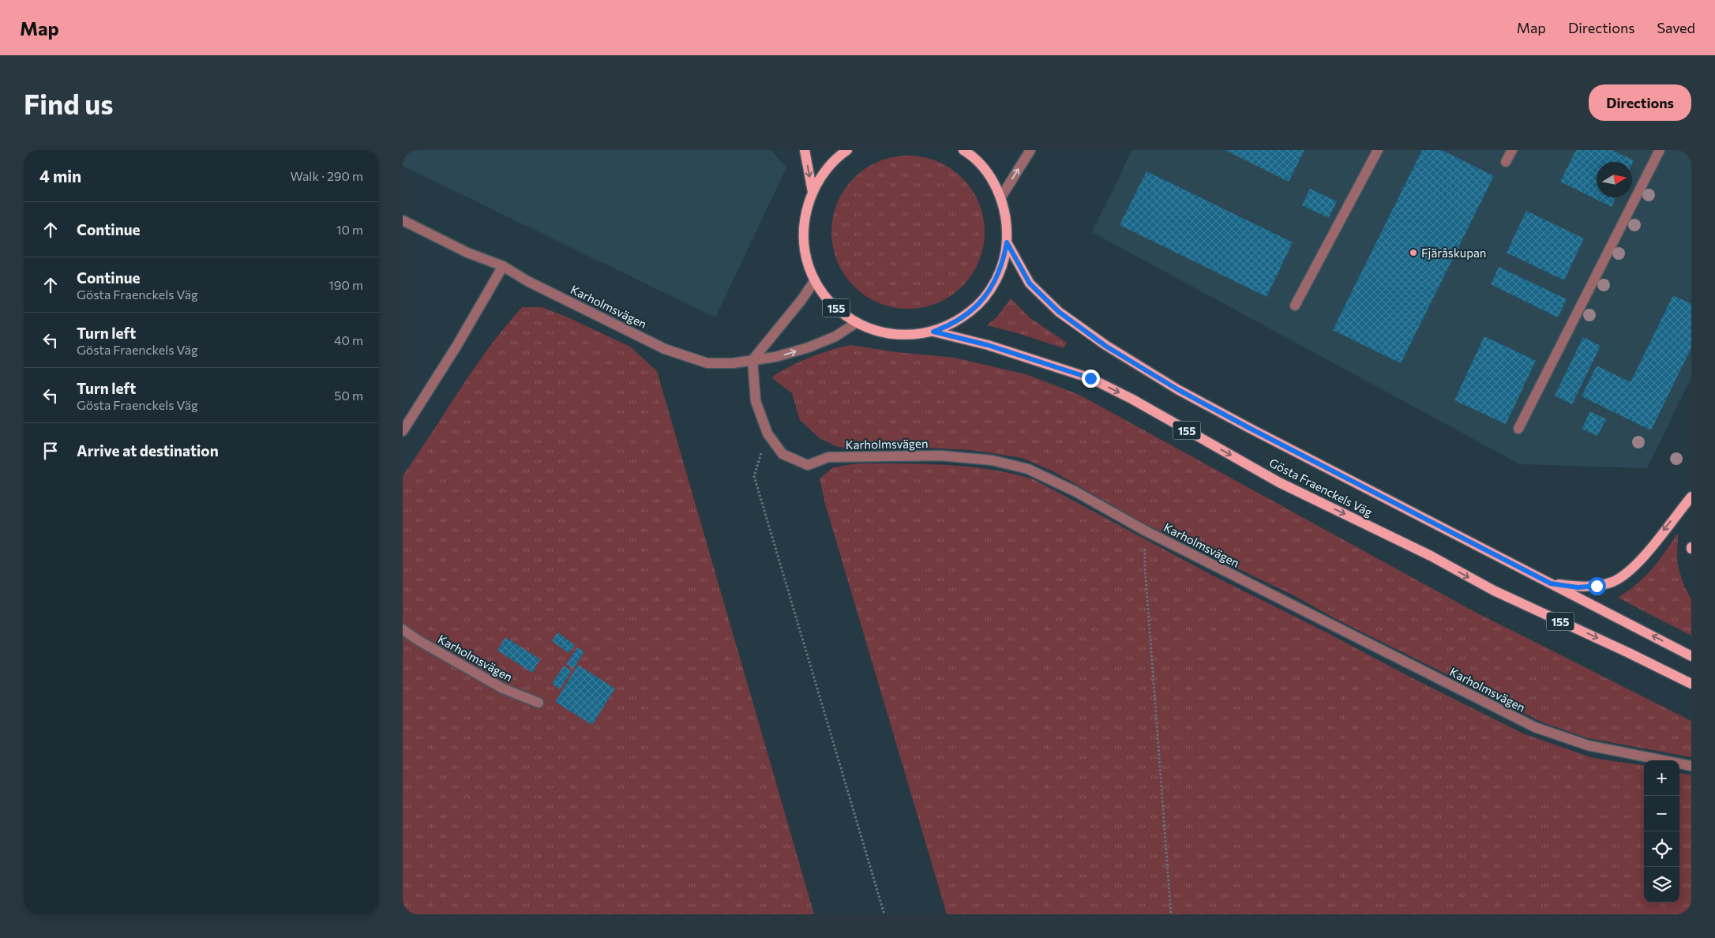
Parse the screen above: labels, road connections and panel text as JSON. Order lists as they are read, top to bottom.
{
  "streets": {
    "main road": ["155", "Gösta Fraenckels Väg"],
    "street": ["Karholmsvägen"]
  },
  "crossings": [
    ["Karholmsvägen", "Gösta Fraenckels Väg"]
  ],
  "places": ["Fjäråskupan"],
  "north": "right",
  "page": {
    "header": "Map",
    "nav": ["Map", "Directions", "Saved"],
    "buttons": "Directions",
    "title": "Find us",
    "heading": ["4 min", "Walk · 290 m"],
    "list": [
      ["Continue", "10 m"],
      ["Continue", "Gösta Fraenckels Väg", "190 m"],
      ["Turn left", "Gösta Fraenckels Väg", "40 m"],
      ["Turn left", "Gösta Fraenckels Väg", "50 m"],
      "Arrive at destination"
    ],
    "map_buttons": ["+", "−"]
  }
}
